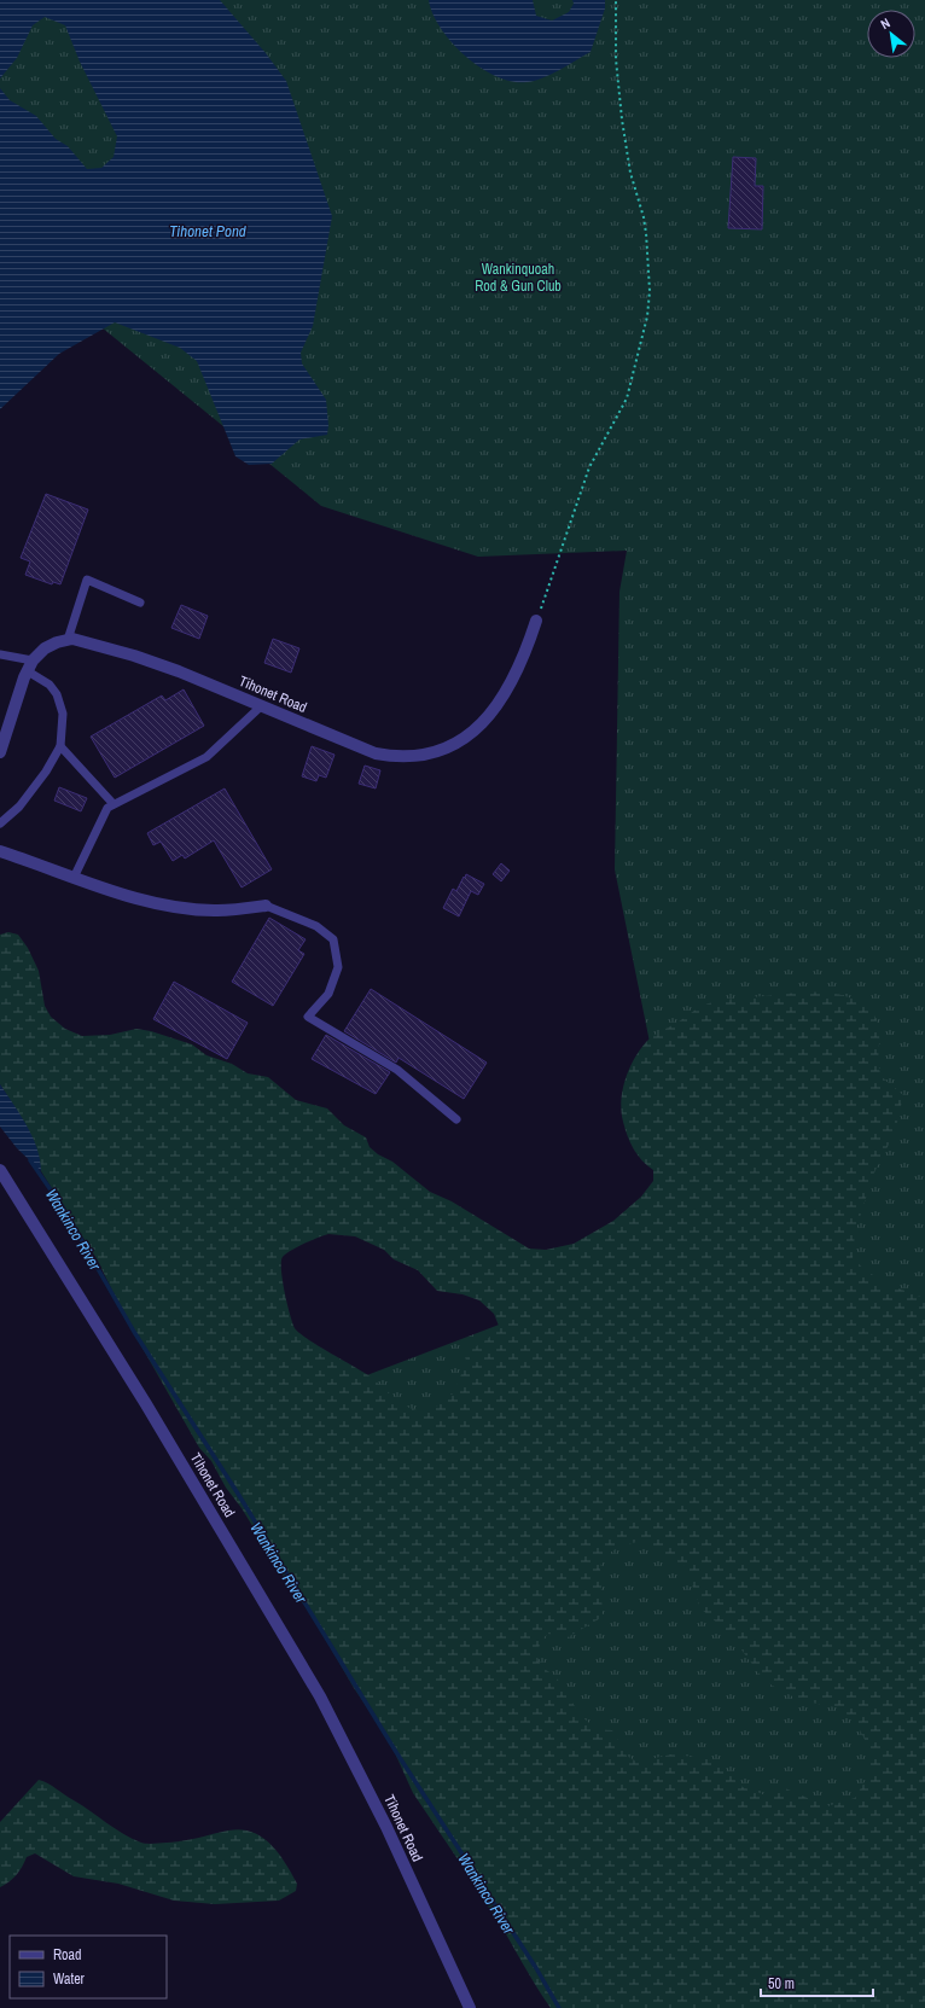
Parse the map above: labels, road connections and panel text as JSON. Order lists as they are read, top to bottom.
{
  "streets": {
    "street": ["Tihonet Road"]
  },
  "water": ["Tihonet Pond", "Wankinco River"],
  "parks": ["Wankinquoah Rod & Gun Club"],
  "legend": ["Road", "Water"],
  "scale_bar": "50 m",
  "north": "top left"
}
